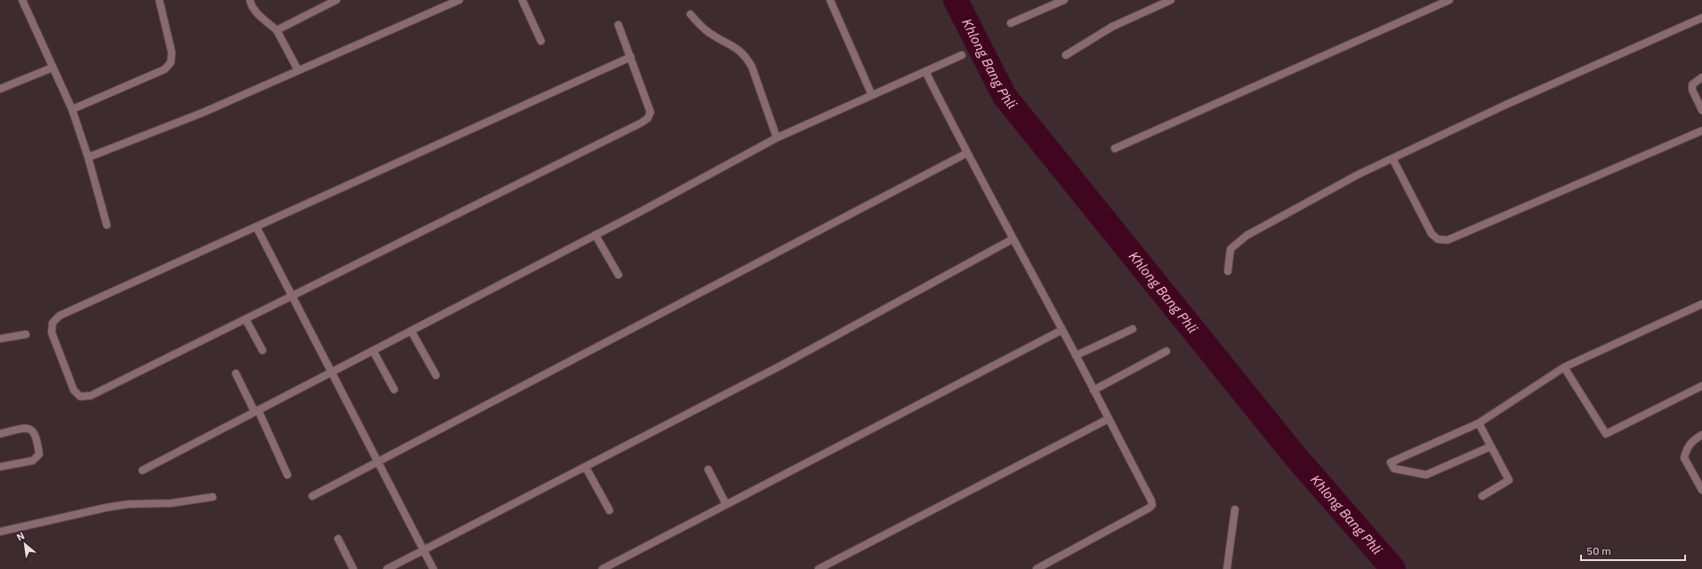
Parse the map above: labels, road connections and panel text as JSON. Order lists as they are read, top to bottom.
{
  "water": ["Khlong Bang Phli"],
  "scale_bar": "50 m",
  "north": "top left"
}
